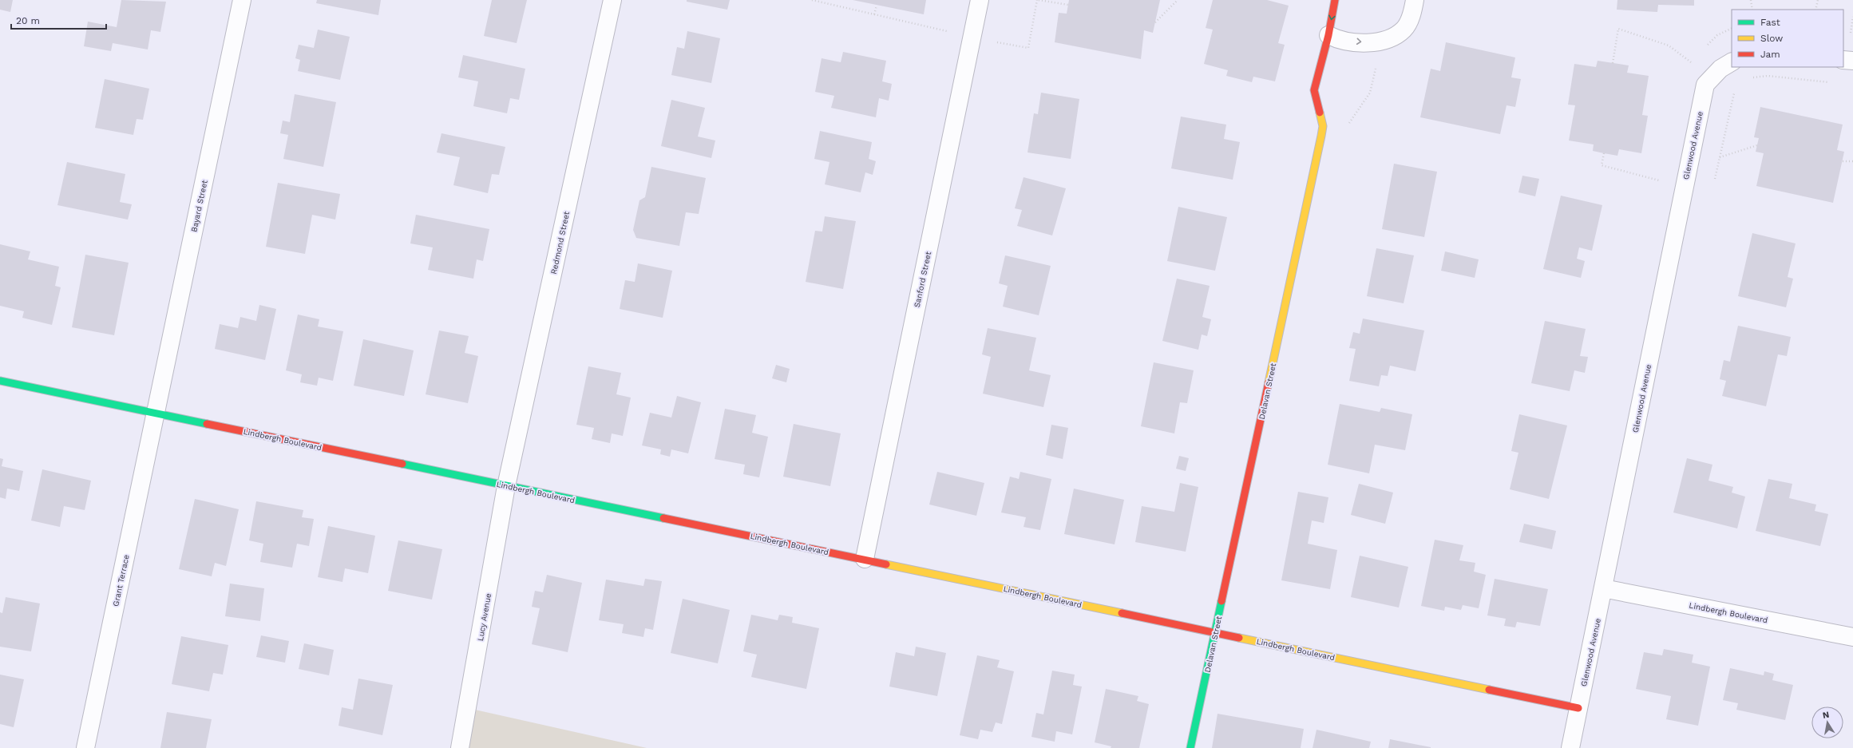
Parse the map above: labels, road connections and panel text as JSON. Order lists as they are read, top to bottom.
{
  "streets": {
    "street": [
      "Glenwood Avenue",
      "Bayard Street",
      "Redmond Street",
      "Sanford Street",
      "Delavan Street",
      "Lindbergh Boulevard",
      "Grant Terrace",
      "Lucy Avenue"
    ]
  },
  "crossings": [
    ["Glenwood Avenue", "Lindbergh Boulevard"],
    ["Bayard Street", "Lindbergh Boulevard"],
    ["Bayard Street", "Grant Terrace"],
    ["Redmond Street", "Lindbergh Boulevard"],
    ["Redmond Street", "Lucy Avenue"],
    ["Sanford Street", "Lindbergh Boulevard"],
    ["Delavan Street", "Lindbergh Boulevard"],
    ["Lindbergh Boulevard", "Grant Terrace"],
    ["Lindbergh Boulevard", "Lucy Avenue"]
  ],
  "legend": ["Fast", "Slow", "Jam"],
  "scale_bar": "20 m",
  "north": "top"
}
